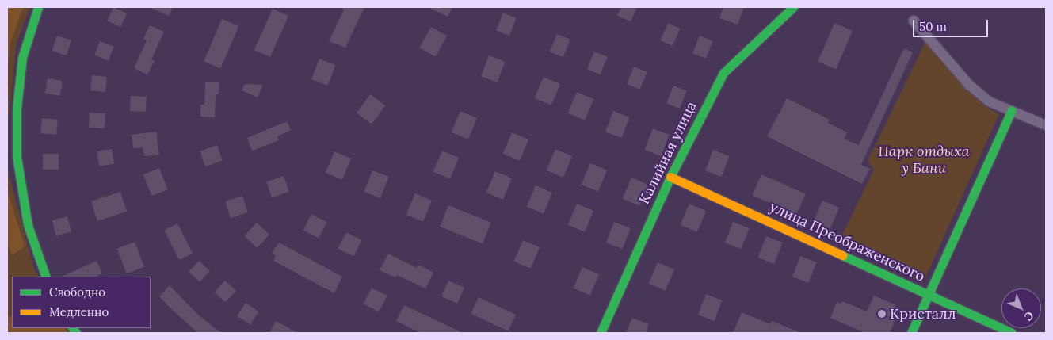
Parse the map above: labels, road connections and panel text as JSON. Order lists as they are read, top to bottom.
{
  "streets": {
    "street": ["Калийная улица", "улица Преображенского"]
  },
  "crossings": [
    ["Калийная улица", "улица Преображенского"]
  ],
  "parks": ["Парк отдыха у Бани"],
  "places": ["Кристалл"],
  "legend": ["Свободно", "Медленно"],
  "scale_bar": "50 m",
  "north": "bottom right"
}
